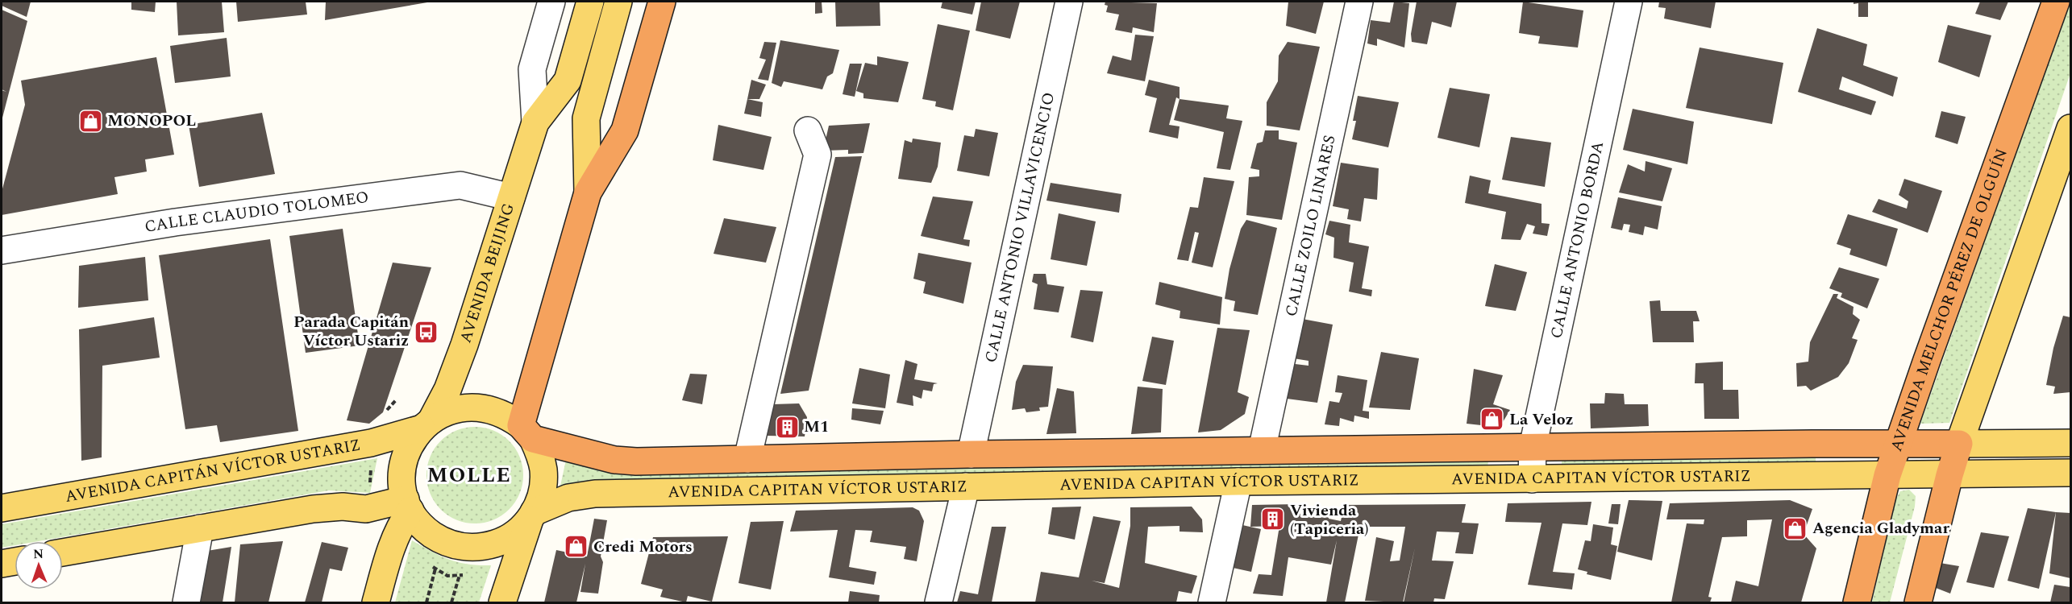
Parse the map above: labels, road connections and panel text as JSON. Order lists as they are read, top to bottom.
{
  "streets": {
    "highway": ["AVENIDA MELCHOR PÉREZ DE OLGUÍN", "AVENIDA CAPITAN VÍCTOR USTARIZ"],
    "main road": ["AVENIDA BEIJING", "AVENIDA CAPITÁN VÍCTOR USTARIZ"],
    "street": [
      "CALLE CLAUDIO TOLOMEO",
      "CALLE ZOILO LINARES",
      "CALLE ANTONIO VILLAVICENCIO",
      "CALLE ANTONIO BORDA"
    ]
  },
  "crossings": [
    ["CALLE CLAUDIO TOLOMEO", "AVENIDA BEIJING"],
    ["CALLE ZOILO LINARES", "AVENIDA CAPITAN VÍCTOR USTARIZ"],
    ["CALLE ANTONIO VILLAVICENCIO", "AVENIDA CAPITAN VÍCTOR USTARIZ"],
    ["CALLE ANTONIO BORDA", "AVENIDA CAPITAN VÍCTOR USTARIZ"],
    ["AVENIDA BEIJING", "AVENIDA CAPITÁN VÍCTOR USTARIZ"],
    ["AVENIDA BEIJING", "AVENIDA CAPITAN VÍCTOR USTARIZ"],
    ["AVENIDA MELCHOR PÉREZ DE OLGUÍN", "AVENIDA CAPITAN VÍCTOR USTARIZ"],
    ["AVENIDA CAPITÁN VÍCTOR USTARIZ", "AVENIDA CAPITAN VÍCTOR USTARIZ"]
  ],
  "districts": ["MOLLE"],
  "places": {
    "shop": [
      "MONOPOL",
      "La Veloz",
      "Agencia Gladymar",
      "Credi Motors"
    ],
    "bus stop": ["Parada Capitán Víctor Ustariz"],
    "building": ["M1", "Vivienda (Tapiceria)"]
  },
  "north": "top"
}
